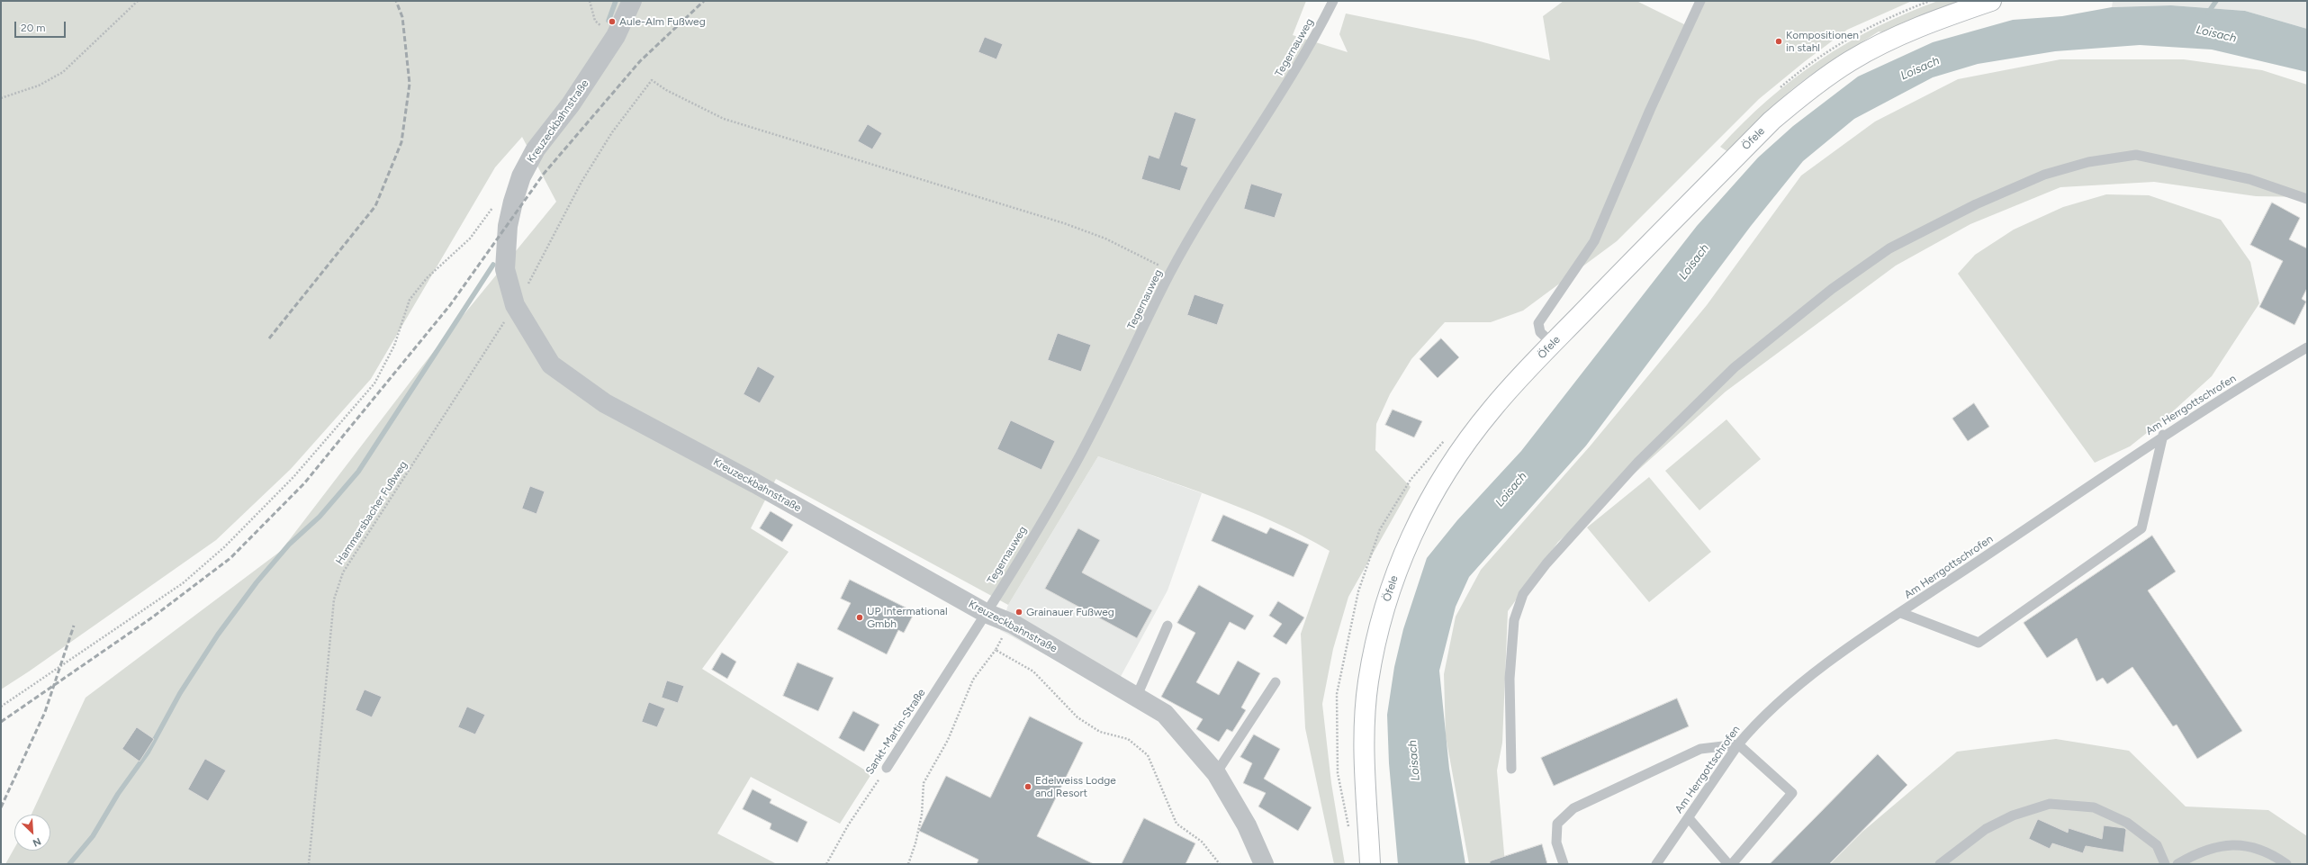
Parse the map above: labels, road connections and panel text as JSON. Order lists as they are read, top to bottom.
{
  "streets": {
    "main road": ["Öfele"],
    "street": ["Kreuzeckbahnstraße"],
    "lane": ["Tegernauweg", "Am Herrgottschrofen", "Sankt-Martin-Straße"],
    "path": ["Hammersbacher Fußweg"]
  },
  "crossings": [
    ["Tegernauweg", "Kreuzeckbahnstraße"],
    ["Tegernauweg", "Hammersbacher Fußweg"],
    ["Tegernauweg", "Sankt-Martin-Straße"],
    ["Kreuzeckbahnstraße", "Hammersbacher Fußweg"],
    ["Kreuzeckbahnstraße", "Sankt-Martin-Straße"]
  ],
  "water": ["Loisach"],
  "places": [
    "Aule-Alm Fußweg",
    "Kompositionen in stahl",
    "Grainauer Fußweg",
    "UP Intermational Gmbh",
    "Edelweiss Lodge and Resort"
  ],
  "scale_bar": "20 m",
  "north": "bottom right"
}
